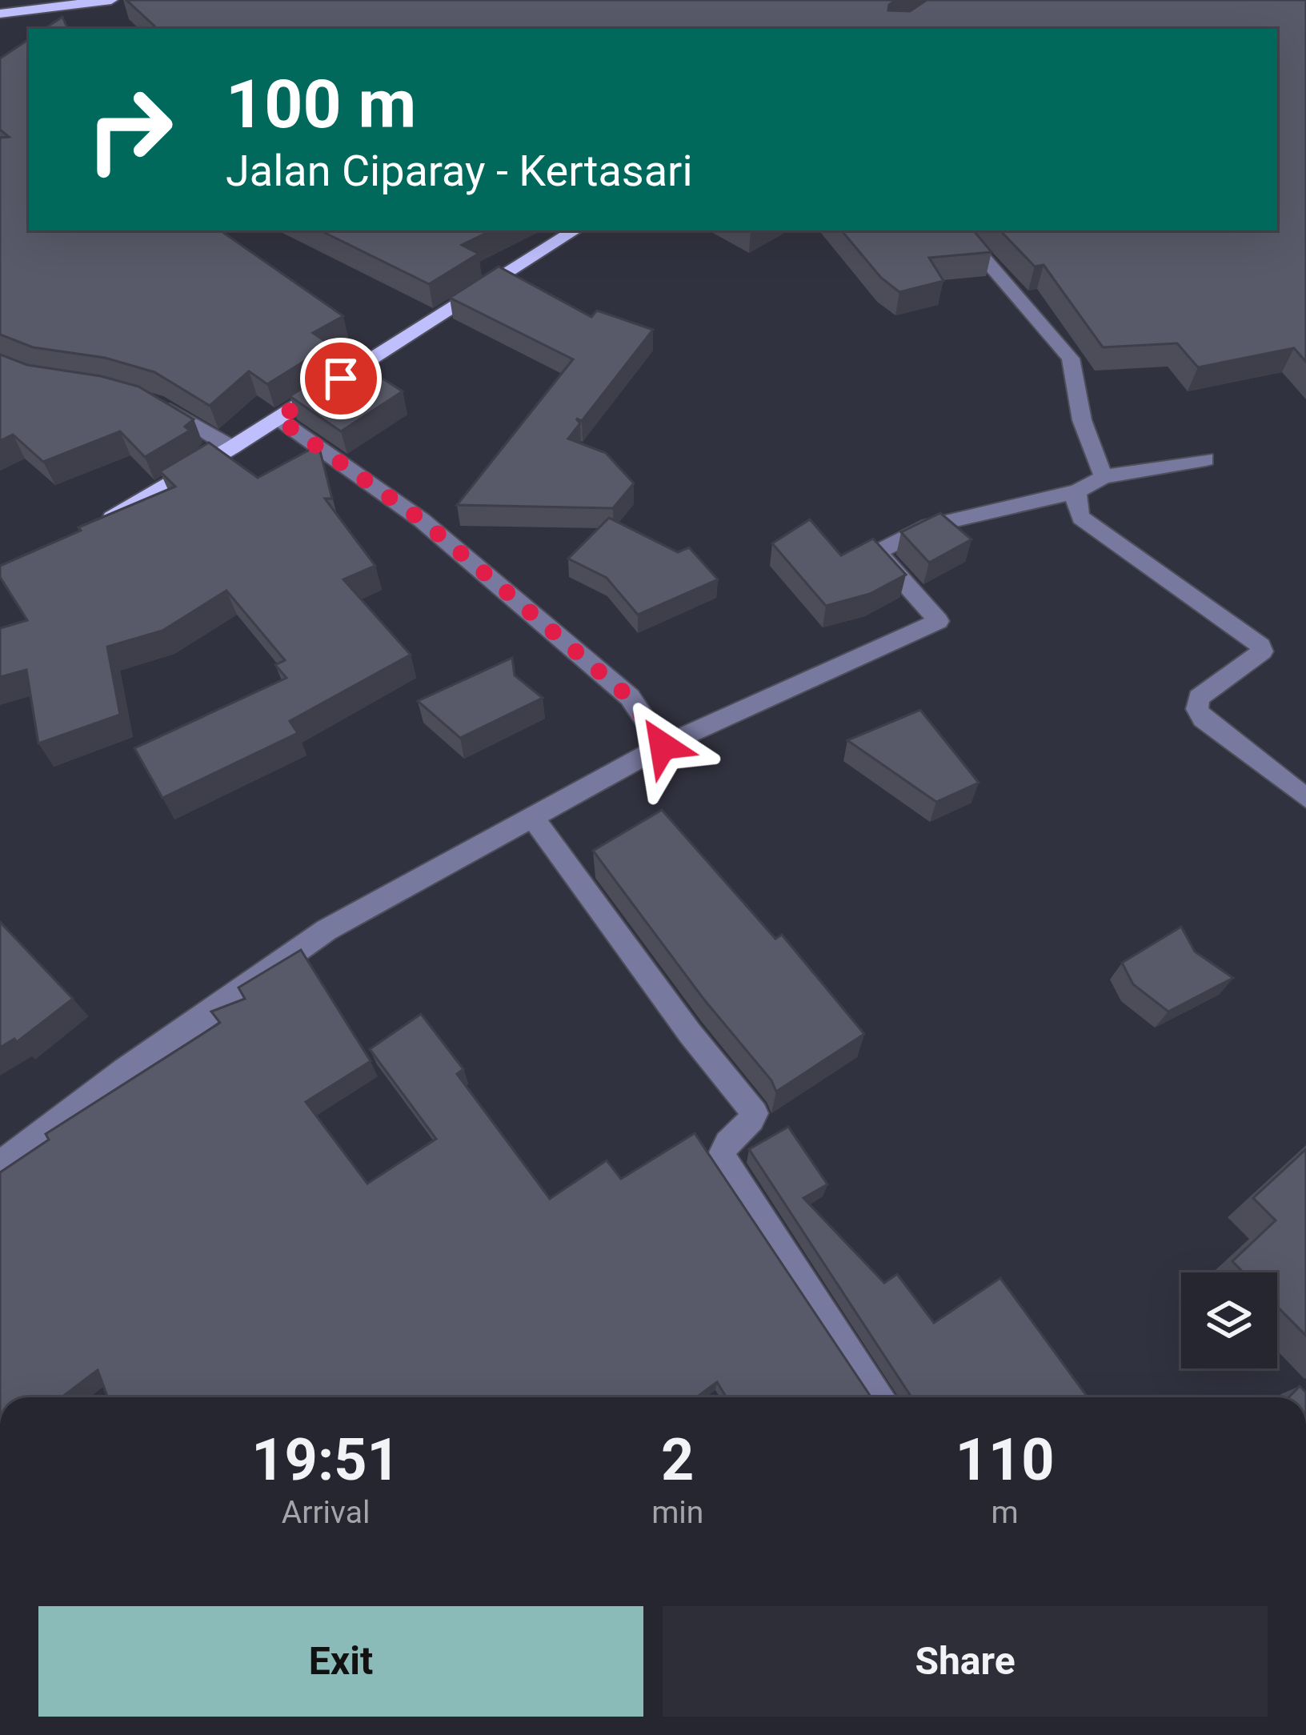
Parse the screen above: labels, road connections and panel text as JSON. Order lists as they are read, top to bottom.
{
  "page": {
    "turn": ["100 m", "Jalan Ciparay - Kertasari"],
    "eta": [
      "19:51",
      "Arrival",
      "2",
      "min",
      "110",
      "m"
    ],
    "buttons": ["Exit", "Share"]
  }
}
